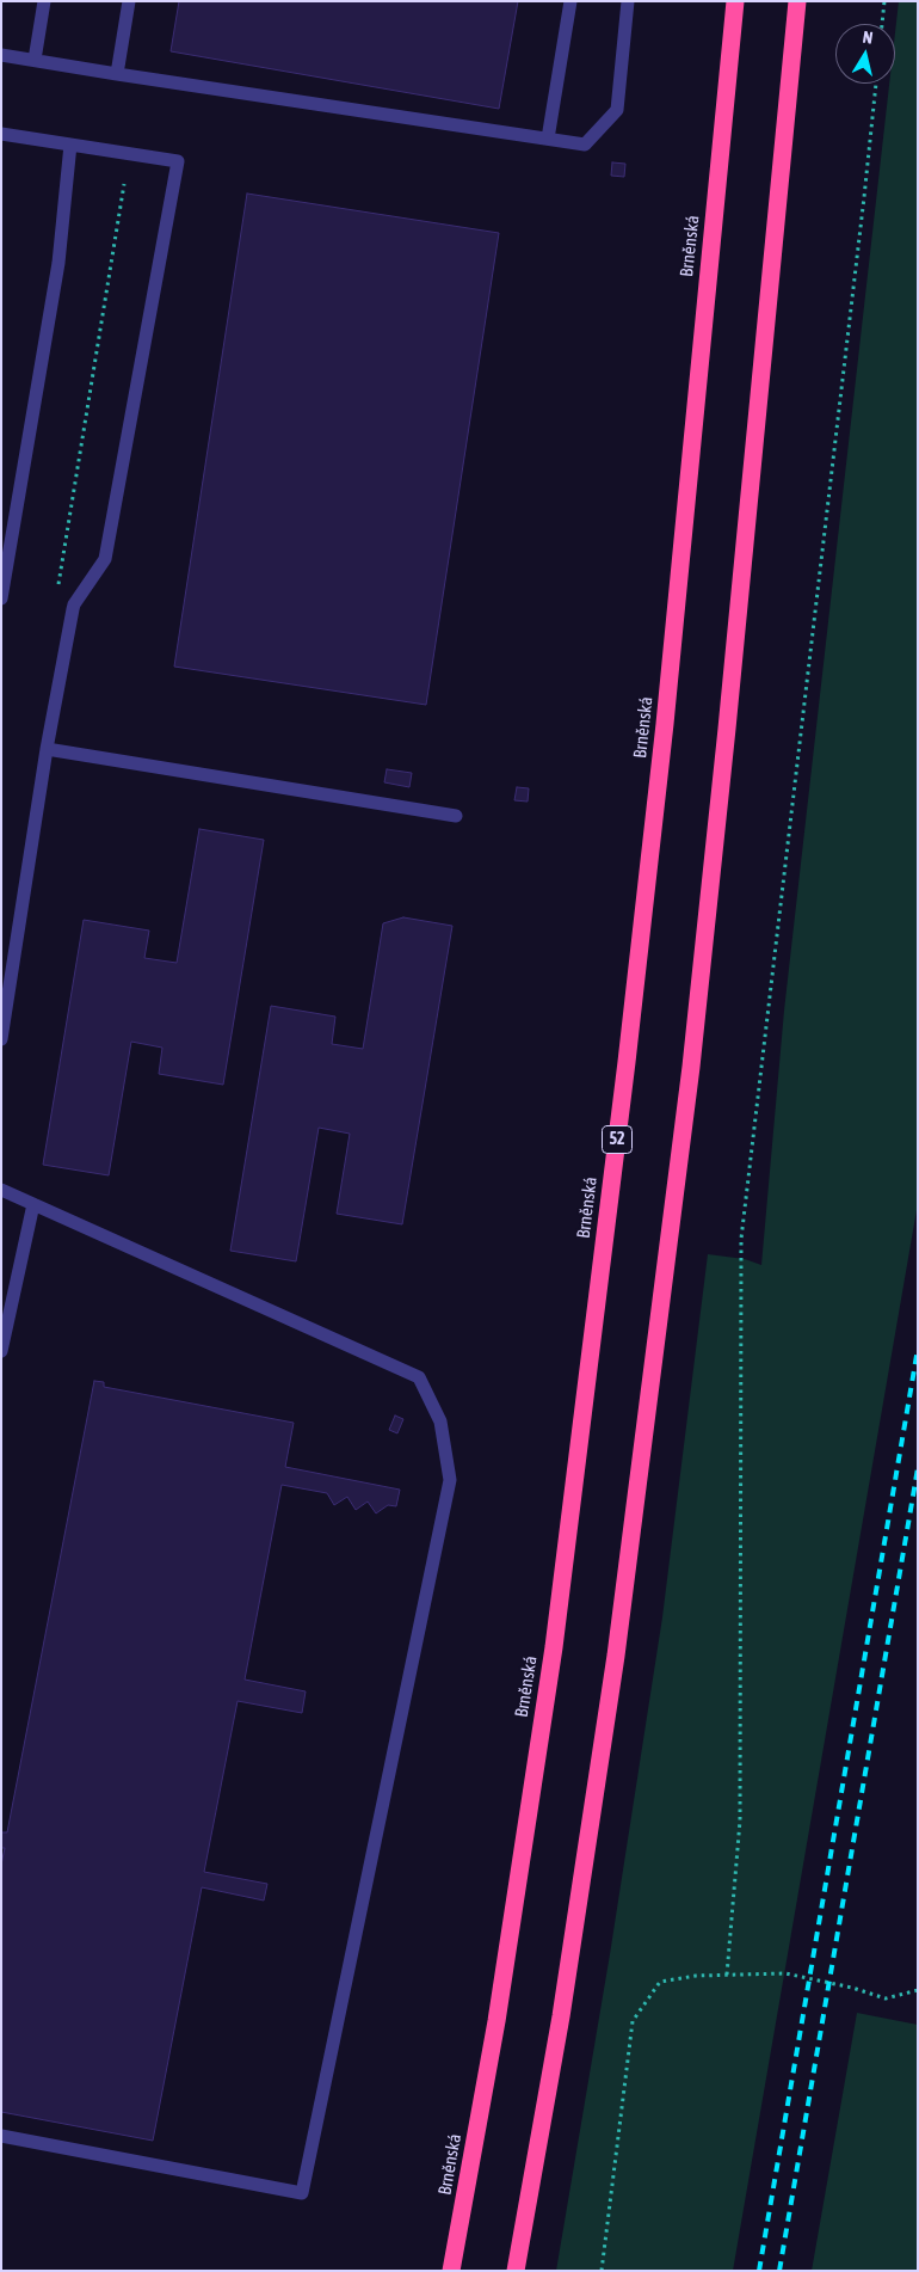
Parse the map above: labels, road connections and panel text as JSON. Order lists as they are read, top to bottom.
{
  "streets": {
    "highway": ["Brněnská", "52"]
  },
  "north": "top"
}
